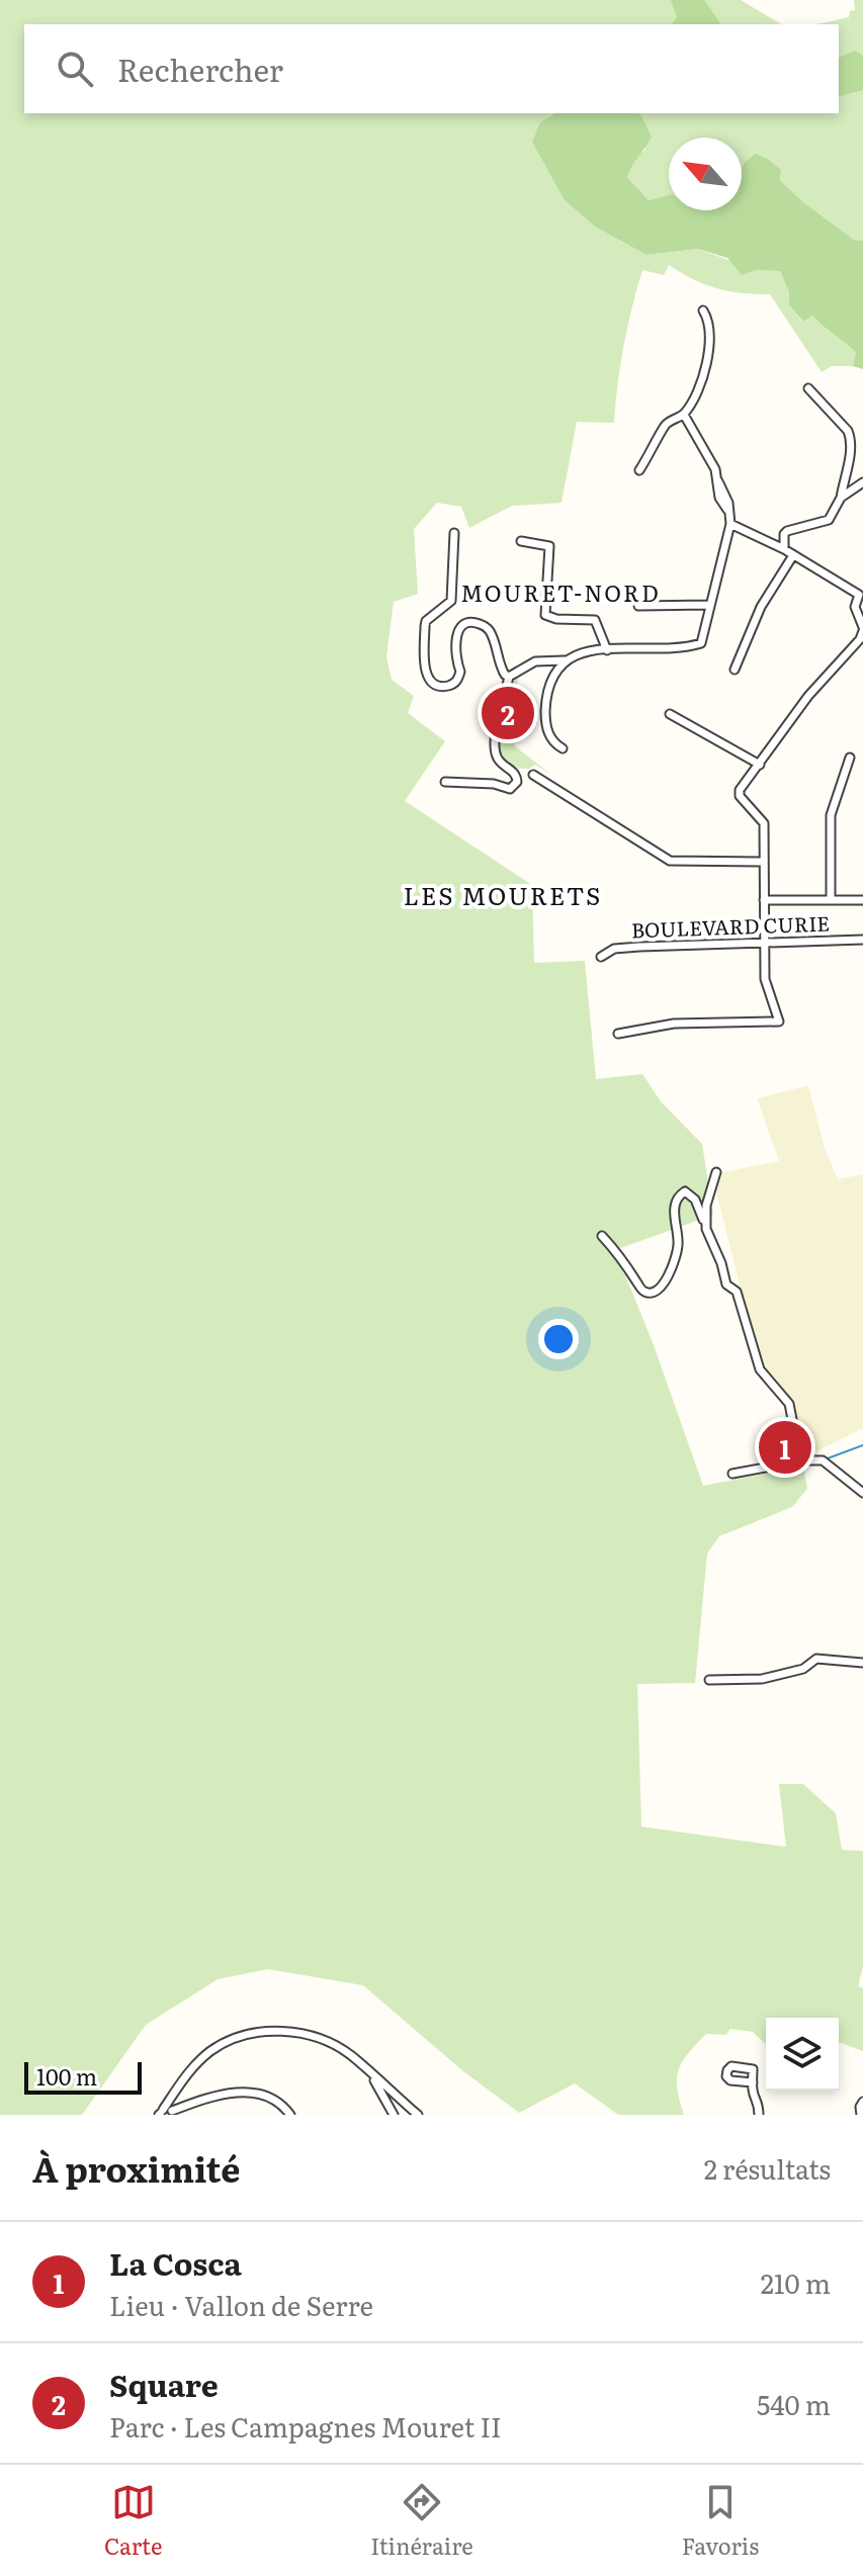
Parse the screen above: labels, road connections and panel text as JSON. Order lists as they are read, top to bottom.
{
  "streets": {
    "street": ["BOULEVARD CURIE"]
  },
  "districts": ["MOURET-NORD", "LES MOURETS"],
  "scale_bar": "100 m",
  "north": "top left",
  "page": {
    "search": "Rechercher",
    "pins": ["2", "1"],
    "scale": "100 m",
    "heading": ["À proximité", "2 résultats"],
    "list": [
      {
        "mark": "1",
        "name": "La Cosca",
        "note": "Lieu · Vallon de Serre",
        "value": "210 m"
      },
      {
        "mark": "2",
        "name": "Square",
        "note": "Parc · Les Campagnes Mouret II",
        "value": "540 m"
      }
    ],
    "nav": ["Carte", "Itinéraire", "Favoris"]
  }
}
